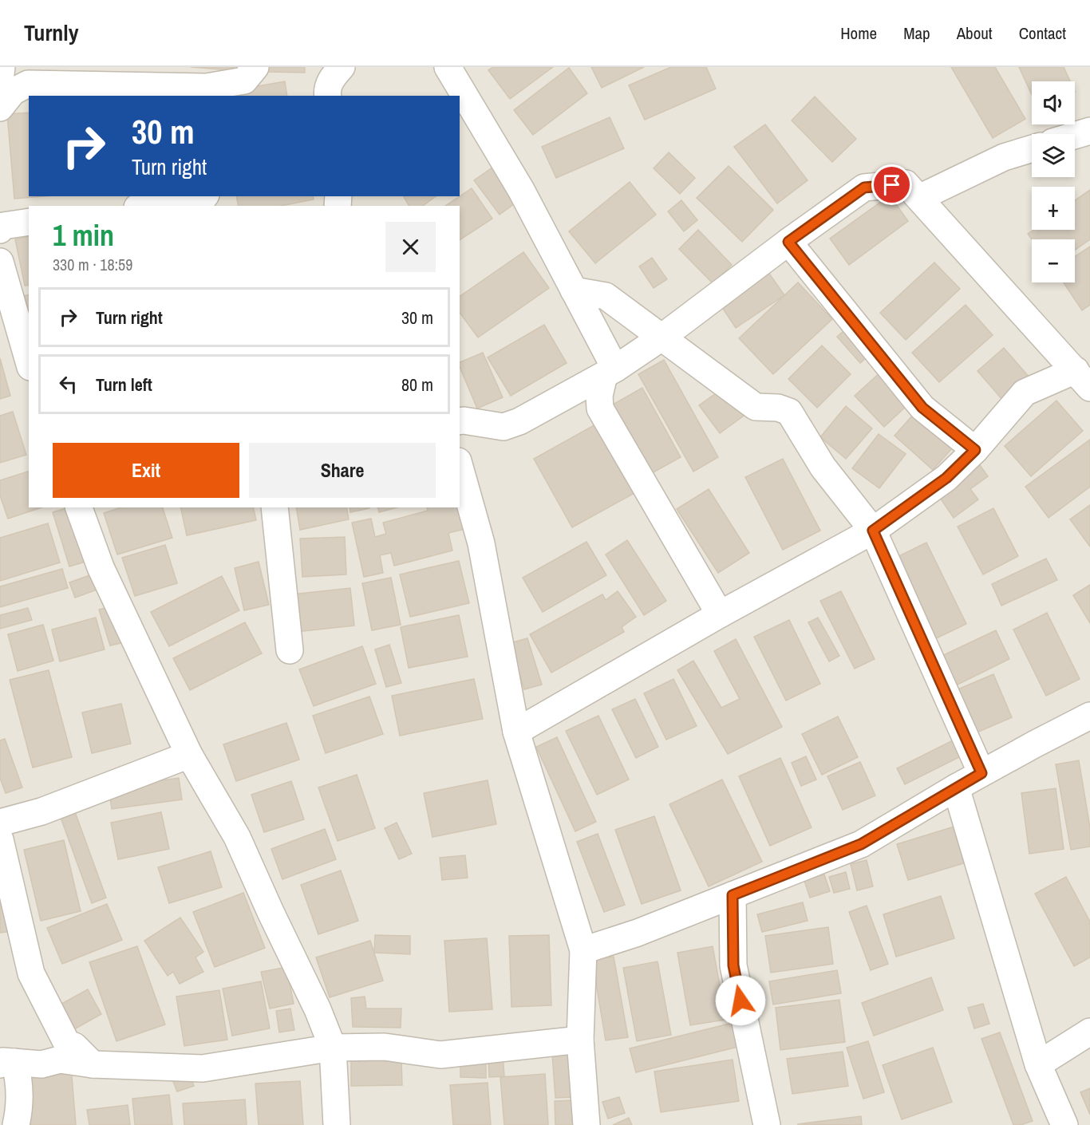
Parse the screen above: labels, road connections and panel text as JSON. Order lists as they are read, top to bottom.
{
  "page": {
    "header": "Turnly",
    "nav": [
      "Home",
      "Map",
      "About",
      "Contact"
    ],
    "map_buttons": ["+", "−"],
    "turn": ["30 m", "Turn right"],
    "heading": ["1 min", "330 m · 18:59"],
    "list": [
      {
        "name": "Turn right",
        "value": "30 m"
      },
      {
        "name": "Turn left",
        "value": "80 m"
      }
    ],
    "buttons": ["Exit", "Share"]
  }
}
